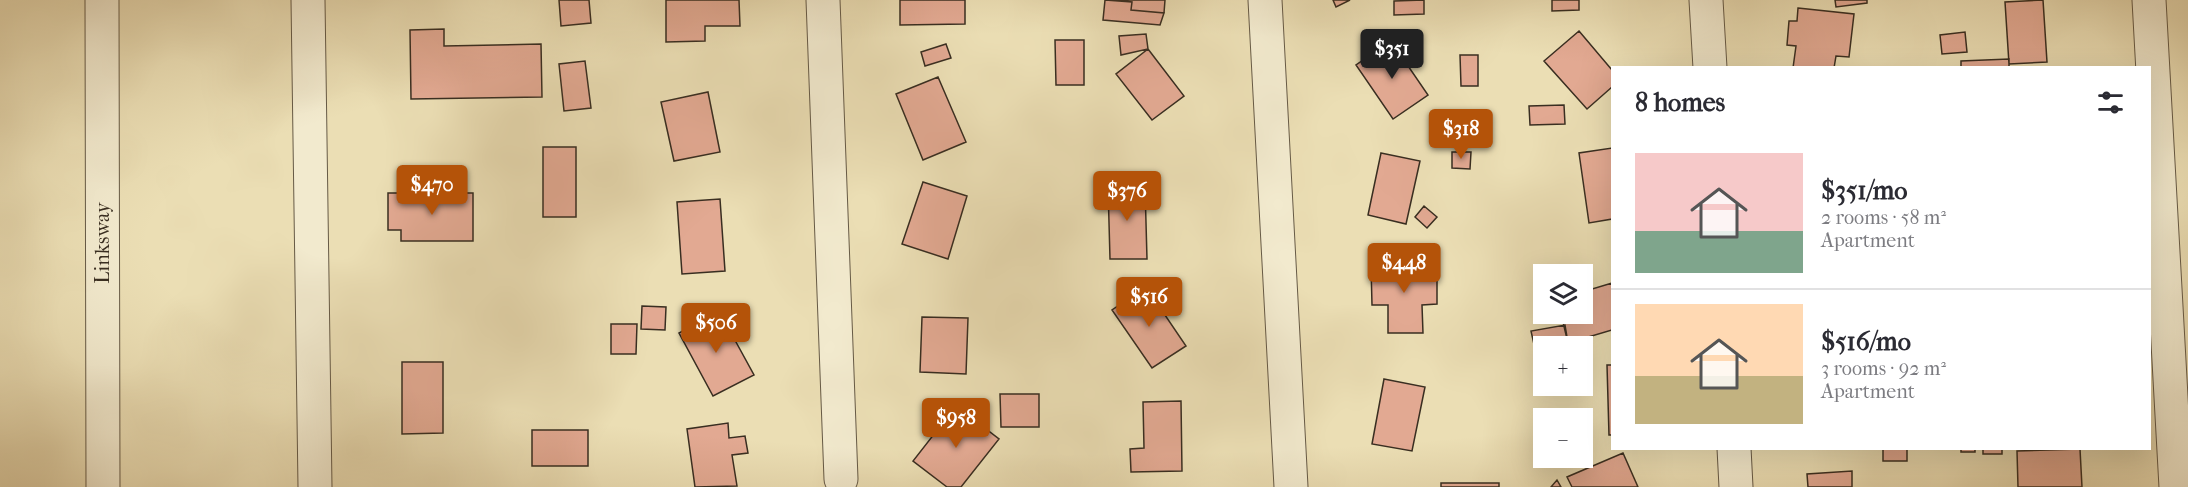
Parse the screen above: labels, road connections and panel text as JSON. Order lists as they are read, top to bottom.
{
  "streets": {
    "street": ["Linksway"]
  },
  "page": {
    "price": [
      "$351",
      "$318",
      "$470",
      "$376",
      "$448",
      "$516",
      "$506",
      "$958"
    ],
    "heading": "8 homes",
    "list": [
      {
        "name": "$351/mo",
        "note": "2 rooms · 58 m² · Apartment"
      },
      {
        "name": "$516/mo",
        "note": "3 rooms · 92 m² · Apartment"
      }
    ],
    "map_buttons": ["+", "−"]
  }
}
